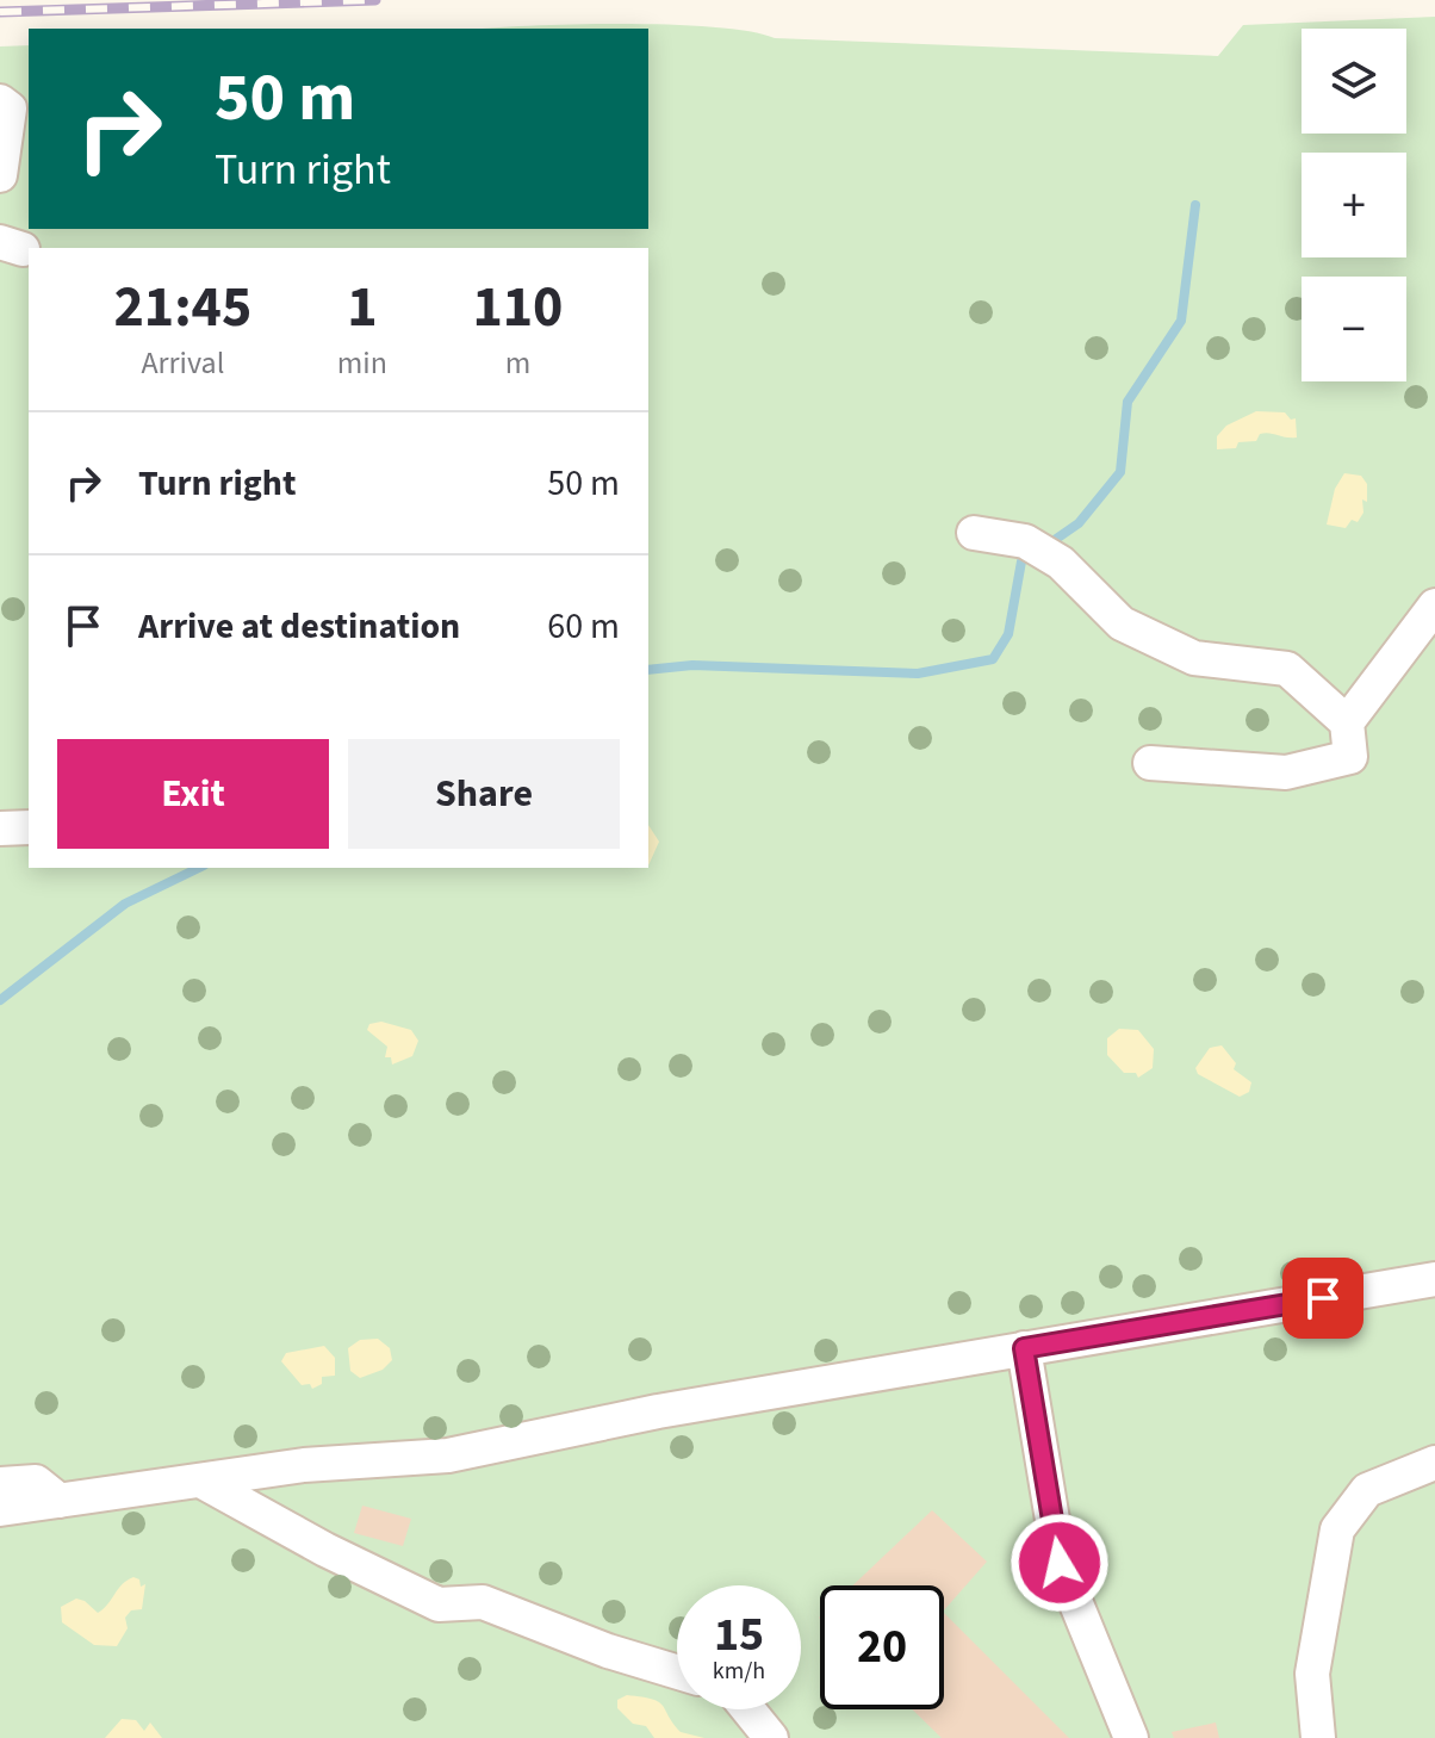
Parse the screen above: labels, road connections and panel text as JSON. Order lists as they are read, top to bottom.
{
  "page": {
    "map_buttons": ["+", "−"],
    "turn": ["50 m", "Turn right"],
    "eta": [
      "21:45",
      "Arrival",
      "1",
      "min",
      "110",
      "m"
    ],
    "list": [
      {
        "name": "Turn right",
        "value": "50 m"
      },
      {
        "name": "Arrive at destination",
        "value": "60 m"
      }
    ],
    "buttons": ["Exit", "Share"],
    "speed": "15 km/h",
    "limit": "20"
  }
}
